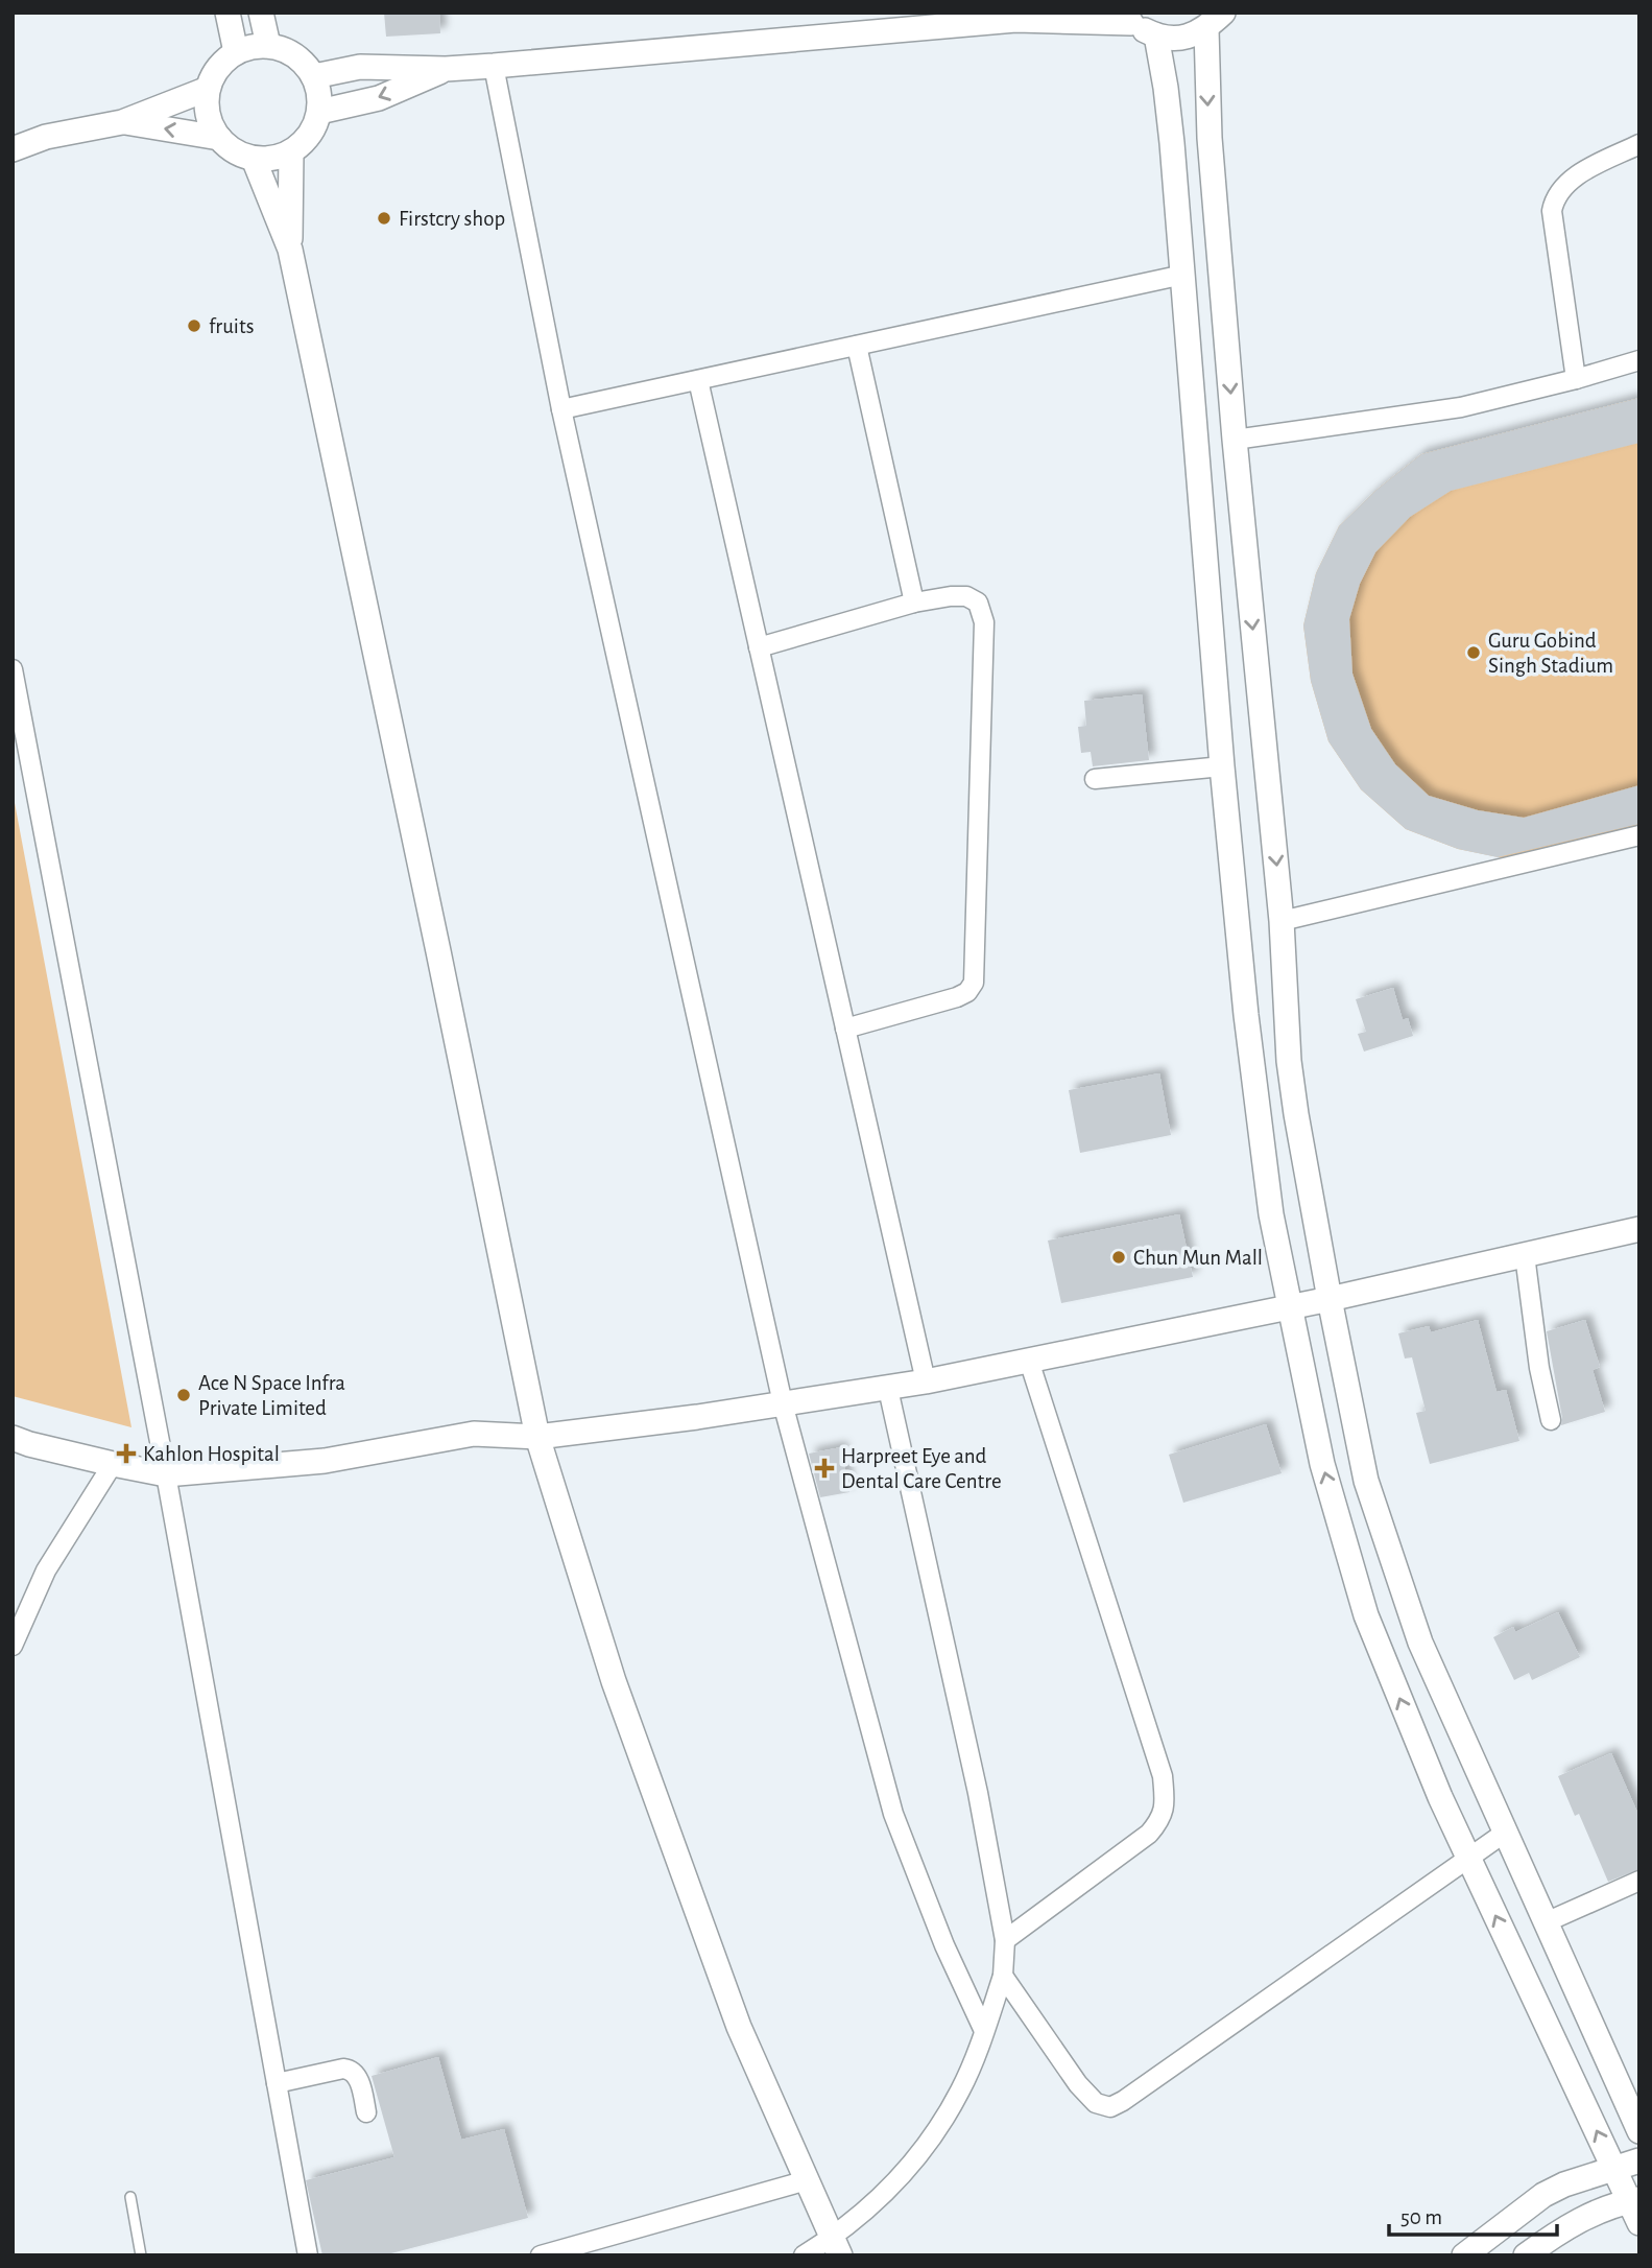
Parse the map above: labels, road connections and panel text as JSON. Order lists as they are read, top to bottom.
{
  "places": {
    "other": [
      "Firstcry shop",
      "fruits",
      "Guru Gobind Singh Stadium",
      "Chun Mun Mall",
      "Ace N Space Infra Private Limited"
    ],
    "health": ["Kahlon Hospital", "Harpreet Eye and Dental Care Centre"]
  },
  "scale_bar": "50 m"
}
